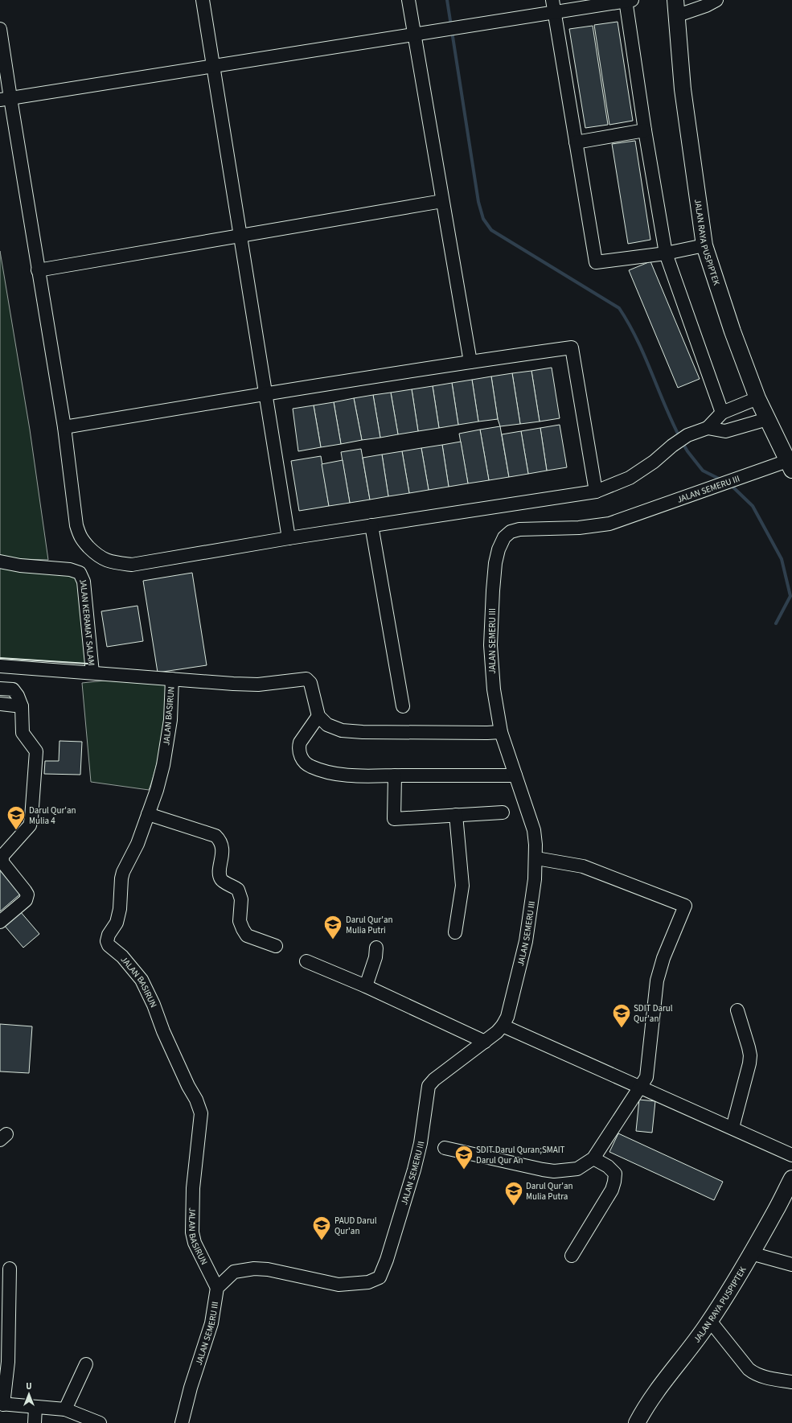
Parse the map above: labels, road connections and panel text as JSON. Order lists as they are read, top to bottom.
{
  "streets": {
    "main road": ["JALAN RAYA PUSPIPTEK"],
    "street": ["JALAN SEMERU III", "JALAN KERAMAT SALAM", "JALAN BASIRUN"]
  },
  "crossings": [
    ["JALAN RAYA PUSPIPTEK", "JALAN SEMERU III"],
    ["JALAN SEMERU III", "JALAN BASIRUN"],
    ["JALAN KERAMAT SALAM", "JALAN BASIRUN"]
  ],
  "places": {
    "school or university": [
      "Darul Qur'an Mulia 4",
      "Darul Qur'an Mulia Putri",
      "SDIT Darul Qur'an",
      "SDIT Darul Quran;SMAIT Darul Qur An",
      "Darul Qur'an Mulia Putra",
      "PAUD Darul Qur'an"
    ]
  },
  "north": "top"
}
